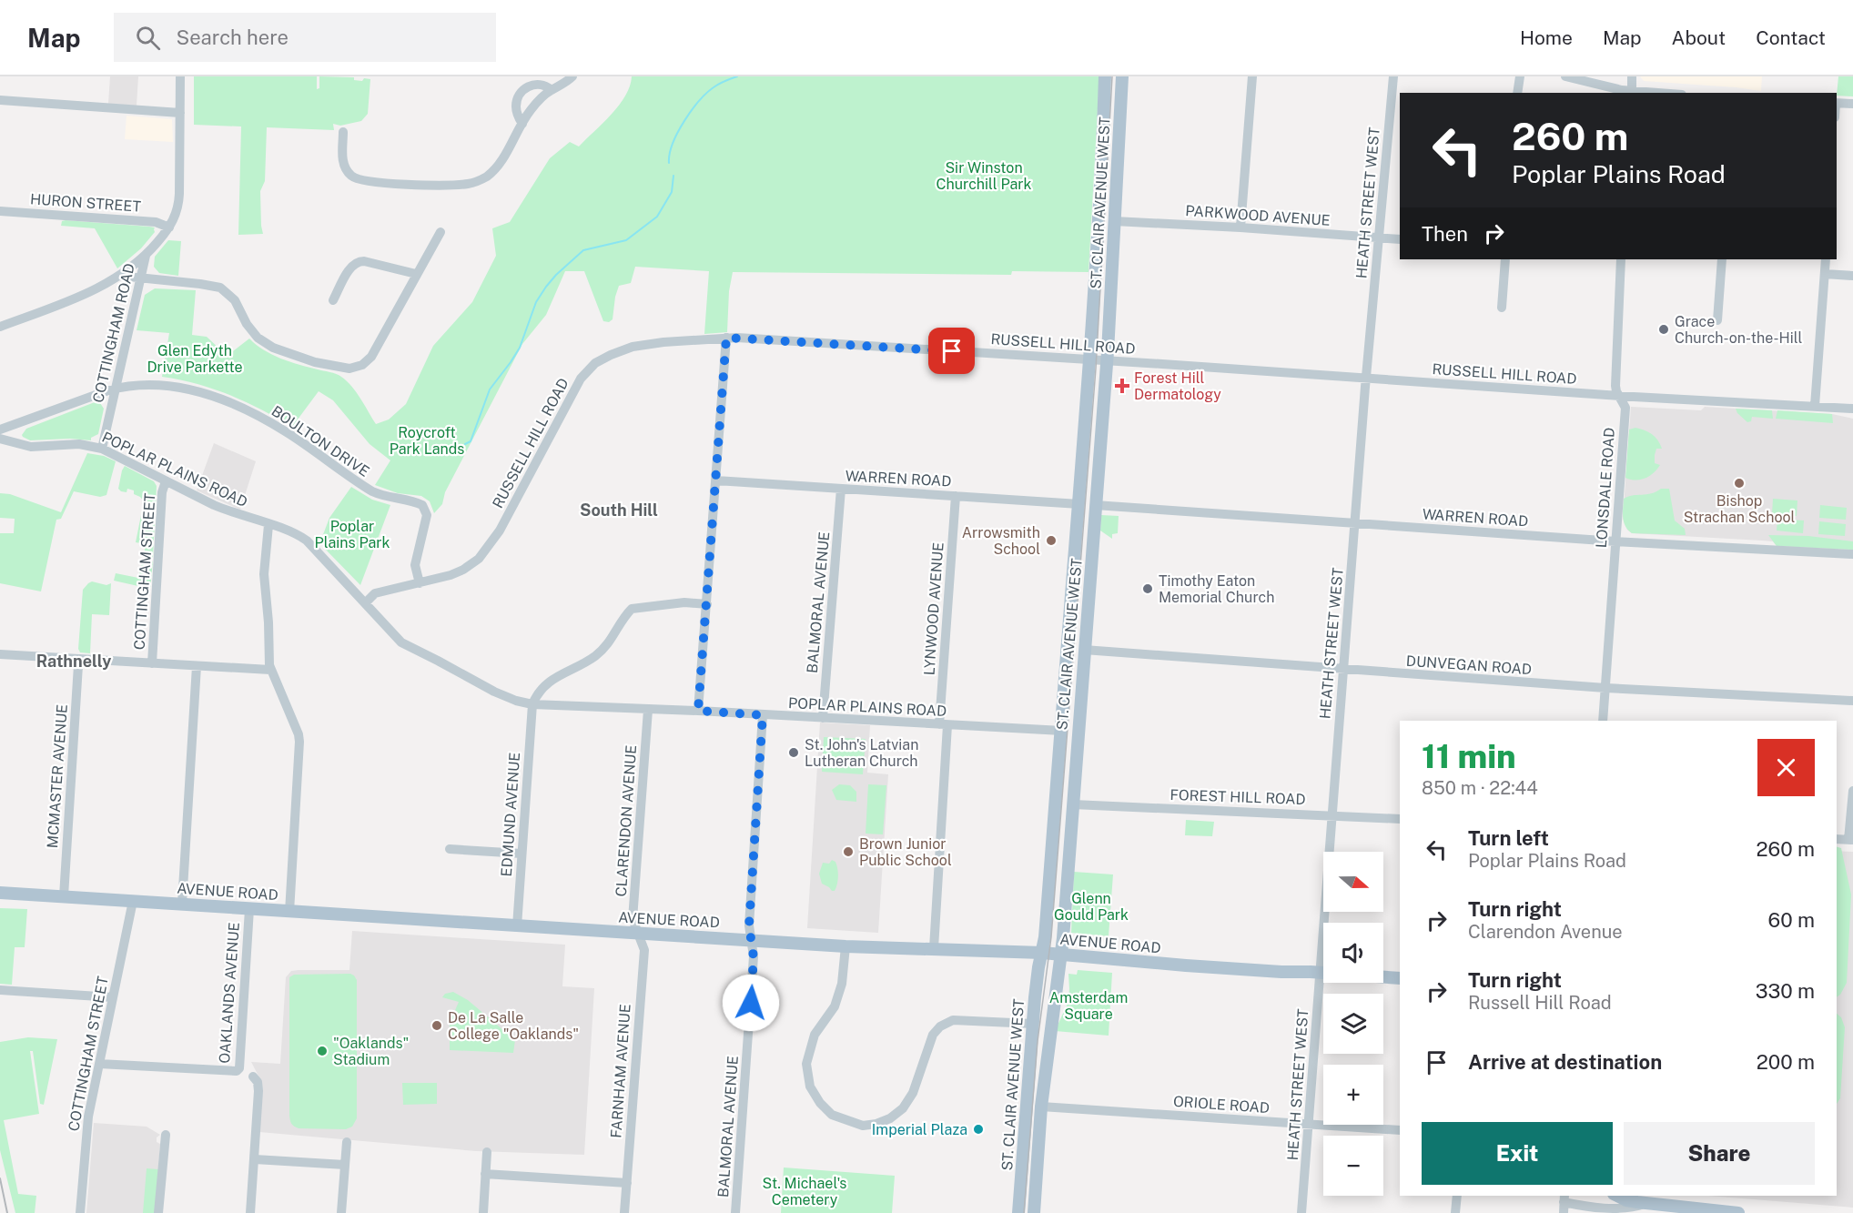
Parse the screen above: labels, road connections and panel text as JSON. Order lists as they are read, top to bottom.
{
  "streets": {
    "main road": ["ST. CLAIR AVENUE WEST", "AVENUE ROAD"],
    "street": [
      "HURON STREET",
      "HEATH STREET WEST",
      "PARKWOOD AVENUE",
      "COTTINGHAM ROAD",
      "RUSSELL HILL ROAD",
      "BOULTON DRIVE",
      "POPLAR PLAINS ROAD",
      "WARREN ROAD",
      "LONSDALE ROAD",
      "COTTINGHAM STREET",
      "BALMORAL AVENUE",
      "LYNWOOD AVENUE",
      "DUNVEGAN ROAD",
      "MCMASTER AVENUE",
      "FOREST HILL ROAD",
      "EDMUND AVENUE",
      "CLARENDON AVENUE",
      "OAKLANDS AVENUE",
      "FARNHAM AVENUE",
      "ORIOLE ROAD"
    ]
  },
  "crossings": [
    ["ST. CLAIR AVENUE WEST", "PARKWOOD AVENUE"],
    ["ST. CLAIR AVENUE WEST", "RUSSELL HILL ROAD"],
    ["ST. CLAIR AVENUE WEST", "POPLAR PLAINS ROAD"],
    ["ST. CLAIR AVENUE WEST", "WARREN ROAD"],
    ["ST. CLAIR AVENUE WEST", "DUNVEGAN ROAD"],
    ["ST. CLAIR AVENUE WEST", "FOREST HILL ROAD"],
    ["ST. CLAIR AVENUE WEST", "AVENUE ROAD"],
    ["ST. CLAIR AVENUE WEST", "ORIOLE ROAD"],
    ["HEATH STREET WEST", "PARKWOOD AVENUE"],
    ["HEATH STREET WEST", "RUSSELL HILL ROAD"],
    ["HEATH STREET WEST", "WARREN ROAD"],
    ["HEATH STREET WEST", "DUNVEGAN ROAD"],
    ["HEATH STREET WEST", "FOREST HILL ROAD"],
    ["HEATH STREET WEST", "AVENUE ROAD"],
    ["HEATH STREET WEST", "ORIOLE ROAD"],
    ["COTTINGHAM ROAD", "BOULTON DRIVE"],
    ["COTTINGHAM ROAD", "POPLAR PLAINS ROAD"],
    ["RUSSELL HILL ROAD", "BOULTON DRIVE"],
    ["RUSSELL HILL ROAD", "POPLAR PLAINS ROAD"],
    ["RUSSELL HILL ROAD", "LONSDALE ROAD"],
    ["POPLAR PLAINS ROAD", "COTTINGHAM STREET"],
    ["POPLAR PLAINS ROAD", "BALMORAL AVENUE"],
    ["POPLAR PLAINS ROAD", "LYNWOOD AVENUE"],
    ["POPLAR PLAINS ROAD", "EDMUND AVENUE"],
    ["POPLAR PLAINS ROAD", "CLARENDON AVENUE"],
    ["WARREN ROAD", "LONSDALE ROAD"],
    ["WARREN ROAD", "BALMORAL AVENUE"],
    ["WARREN ROAD", "LYNWOOD AVENUE"],
    ["LONSDALE ROAD", "DUNVEGAN ROAD"],
    ["COTTINGHAM STREET", "AVENUE ROAD"],
    ["COTTINGHAM STREET", "OAKLANDS AVENUE"],
    ["BALMORAL AVENUE", "AVENUE ROAD"],
    ["LYNWOOD AVENUE", "AVENUE ROAD"],
    ["MCMASTER AVENUE", "AVENUE ROAD"],
    ["EDMUND AVENUE", "AVENUE ROAD"],
    ["CLARENDON AVENUE", "AVENUE ROAD"],
    ["CLARENDON AVENUE", "FARNHAM AVENUE"],
    ["AVENUE ROAD", "OAKLANDS AVENUE"],
    ["AVENUE ROAD", "FARNHAM AVENUE"]
  ],
  "districts": ["South Hill", "Rathnelly"],
  "parks": [
    "Sir Winston Churchill Park",
    "Glen Edyth Drive Parkette",
    "Roycroft Park Lands",
    "Poplar Plains Park",
    "Glenn Gould Park",
    "Amsterdam Square",
    "St. Michael's Cemetery"
  ],
  "places": {
    "other": [
      "Grace Church-on-the-Hill",
      "Bishop Strachan School",
      "Arrowsmith School",
      "Timothy Eaton Memorial Church",
      "St. John's Latvian Lutheran Church",
      "Brown Junior Public School",
      "De La Salle College \"Oaklands\"",
      "\"Oaklands\" Stadium",
      "Imperial Plaza"
    ],
    "health": ["Forest Hill Dermatology"]
  },
  "north": "right",
  "page": {
    "header": "Map",
    "search": "Search here",
    "nav": [
      "Home",
      "Map",
      "About",
      "Contact"
    ],
    "turn": ["260 m", "Poplar Plains Road"],
    "then": "Then",
    "heading": ["11 min", "850 m · 22:44"],
    "list": [
      {
        "name": "Turn left",
        "note": "Poplar Plains Road",
        "value": "260 m"
      },
      {
        "name": "Turn right",
        "note": "Clarendon Avenue",
        "value": "60 m"
      },
      {
        "name": "Turn right",
        "note": "Russell Hill Road",
        "value": "330 m"
      },
      {
        "name": "Arrive at destination",
        "value": "200 m"
      }
    ],
    "map_buttons": ["+", "−"],
    "buttons": ["Exit", "Share"]
  }
}
